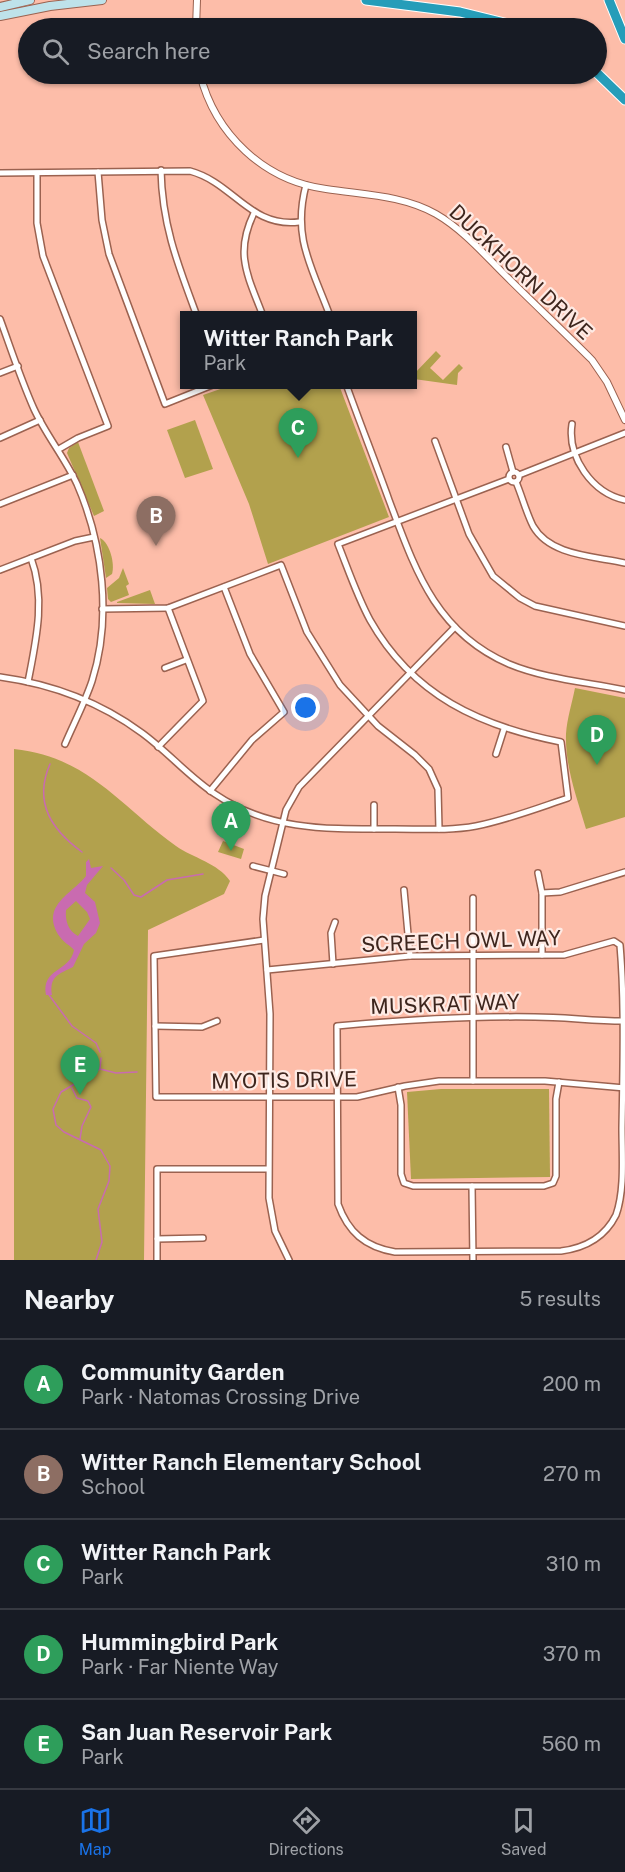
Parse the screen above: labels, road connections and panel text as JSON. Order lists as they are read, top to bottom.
{
  "streets": {
    "street": [
      "DUCKHORN DRIVE",
      "SCREECH OWL WAY",
      "MUSKRAT WAY",
      "MYOTIS DRIVE"
    ]
  },
  "crossings": [
    ["SCREECH OWL WAY", "MUSKRAT WAY"],
    ["SCREECH OWL WAY", "MYOTIS DRIVE"],
    ["MUSKRAT WAY", "MYOTIS DRIVE"]
  ],
  "page": {
    "search": "Search here",
    "popup": ["Witter Ranch Park", "Park"],
    "pins": [
      "C",
      "B",
      "D",
      "A",
      "E"
    ],
    "heading": ["Nearby", "5 results"],
    "list": [
      {
        "mark": "A",
        "name": "Community Garden",
        "note": "Park · Natomas Crossing Drive",
        "value": "200 m"
      },
      {
        "mark": "B",
        "name": "Witter Ranch Elementary School",
        "note": "School",
        "value": "270 m"
      },
      {
        "mark": "C",
        "name": "Witter Ranch Park",
        "note": "Park",
        "value": "310 m"
      },
      {
        "mark": "D",
        "name": "Hummingbird Park",
        "note": "Park · Far Niente Way",
        "value": "370 m"
      },
      {
        "mark": "E",
        "name": "San Juan Reservoir Park",
        "note": "Park",
        "value": "560 m"
      }
    ],
    "nav": ["Map", "Directions", "Saved"]
  }
}
